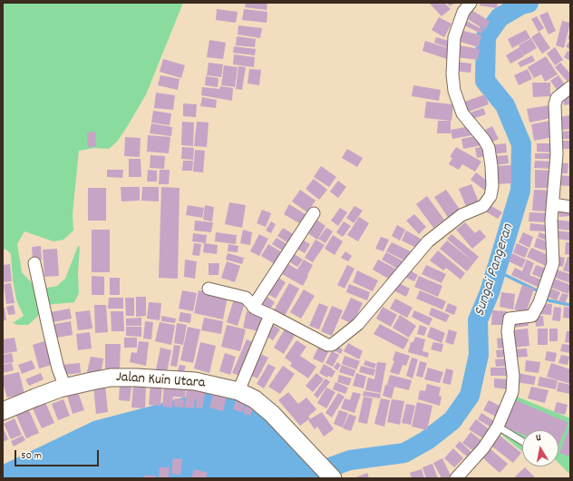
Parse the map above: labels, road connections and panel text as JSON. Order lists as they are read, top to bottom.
{
  "streets": {
    "street": ["Jalan Kuin Utara"]
  },
  "water": ["Sungai Pangeran"],
  "scale_bar": "50 m",
  "north": "top"
}
